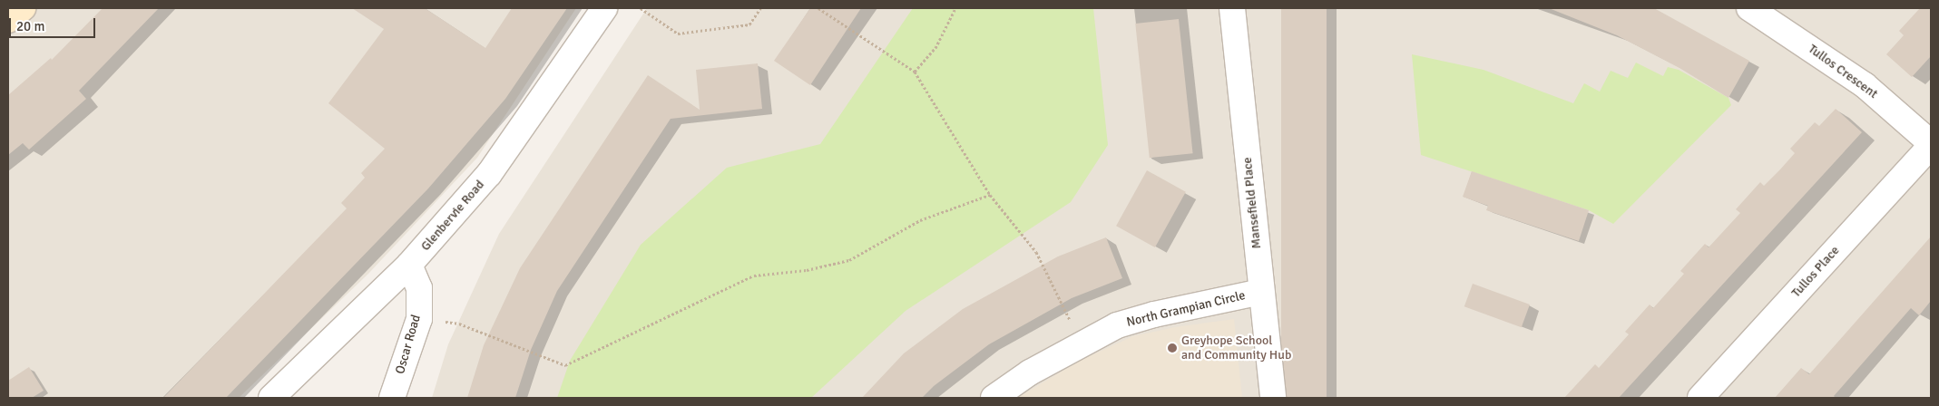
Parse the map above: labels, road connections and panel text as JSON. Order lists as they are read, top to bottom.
{
  "streets": {
    "street": [
      "Tullos Crescent",
      "Mansefield Place",
      "Glenbervie Road",
      "Tullos Place",
      "North Grampian Circle",
      "Oscar Road"
    ]
  },
  "crossings": [
    ["Tullos Crescent", "Tullos Place"],
    ["Mansefield Place", "North Grampian Circle"],
    ["Glenbervie Road", "Oscar Road"]
  ],
  "places": ["Greyhope School and Community Hub"],
  "scale_bar": "20 m"
}
